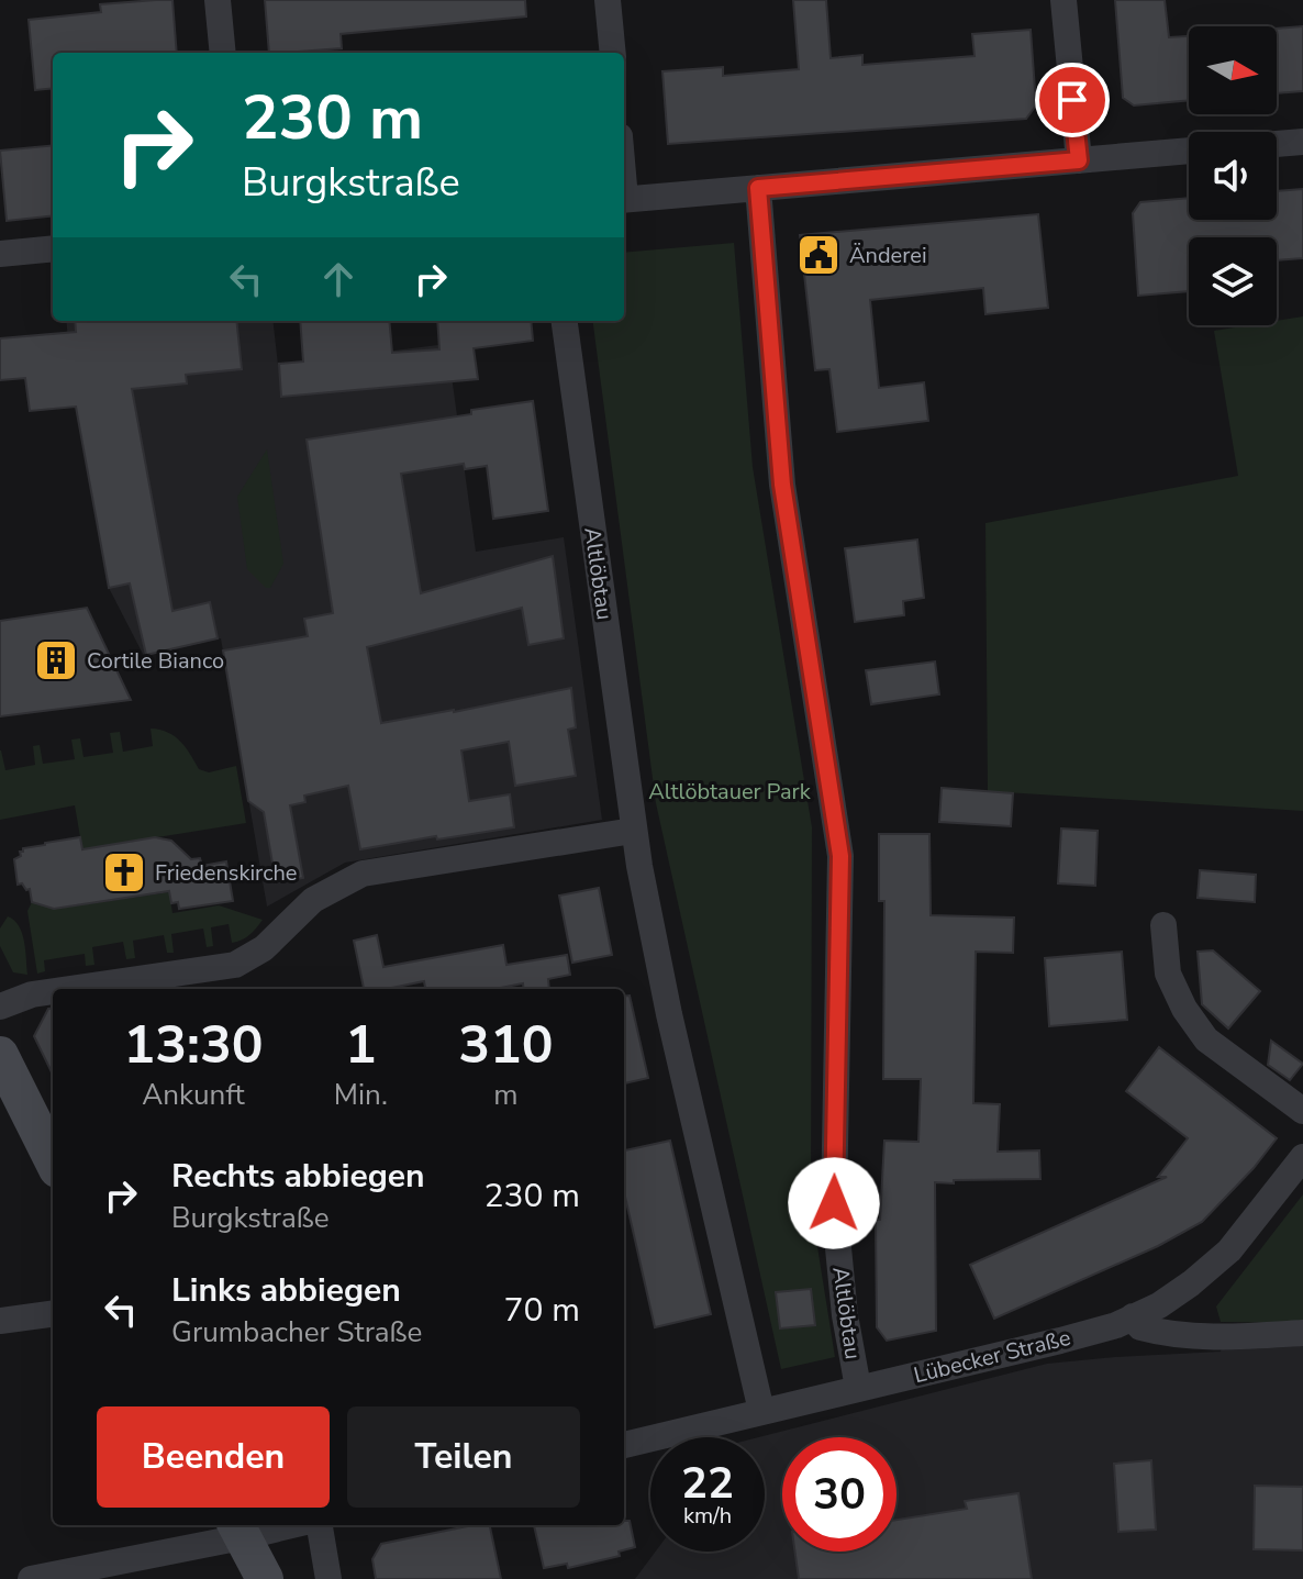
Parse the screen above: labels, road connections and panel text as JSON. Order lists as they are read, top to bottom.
{
  "streets": {
    "street": ["Altlöbtau", "Lübecker Straße"]
  },
  "crossings": [
    ["Altlöbtau", "Lübecker Straße"]
  ],
  "parks": ["Altlöbtauer Park"],
  "places": {
    "public building": ["Änderei"],
    "building": ["Cortile Bianco"],
    "church": ["Friedenskirche"]
  },
  "north": "right",
  "page": {
    "turn": ["230 m", "Burgkstraße"],
    "eta": [
      "13:30",
      "Ankunft",
      "1",
      "Min.",
      "310",
      "m"
    ],
    "list": [
      {
        "name": "Rechts abbiegen",
        "note": "Burgkstraße",
        "value": "230 m"
      },
      {
        "name": "Links abbiegen",
        "note": "Grumbacher Straße",
        "value": "70 m"
      }
    ],
    "buttons": ["Beenden", "Teilen"],
    "speed": "22 km/h",
    "limit": "30"
  }
}
